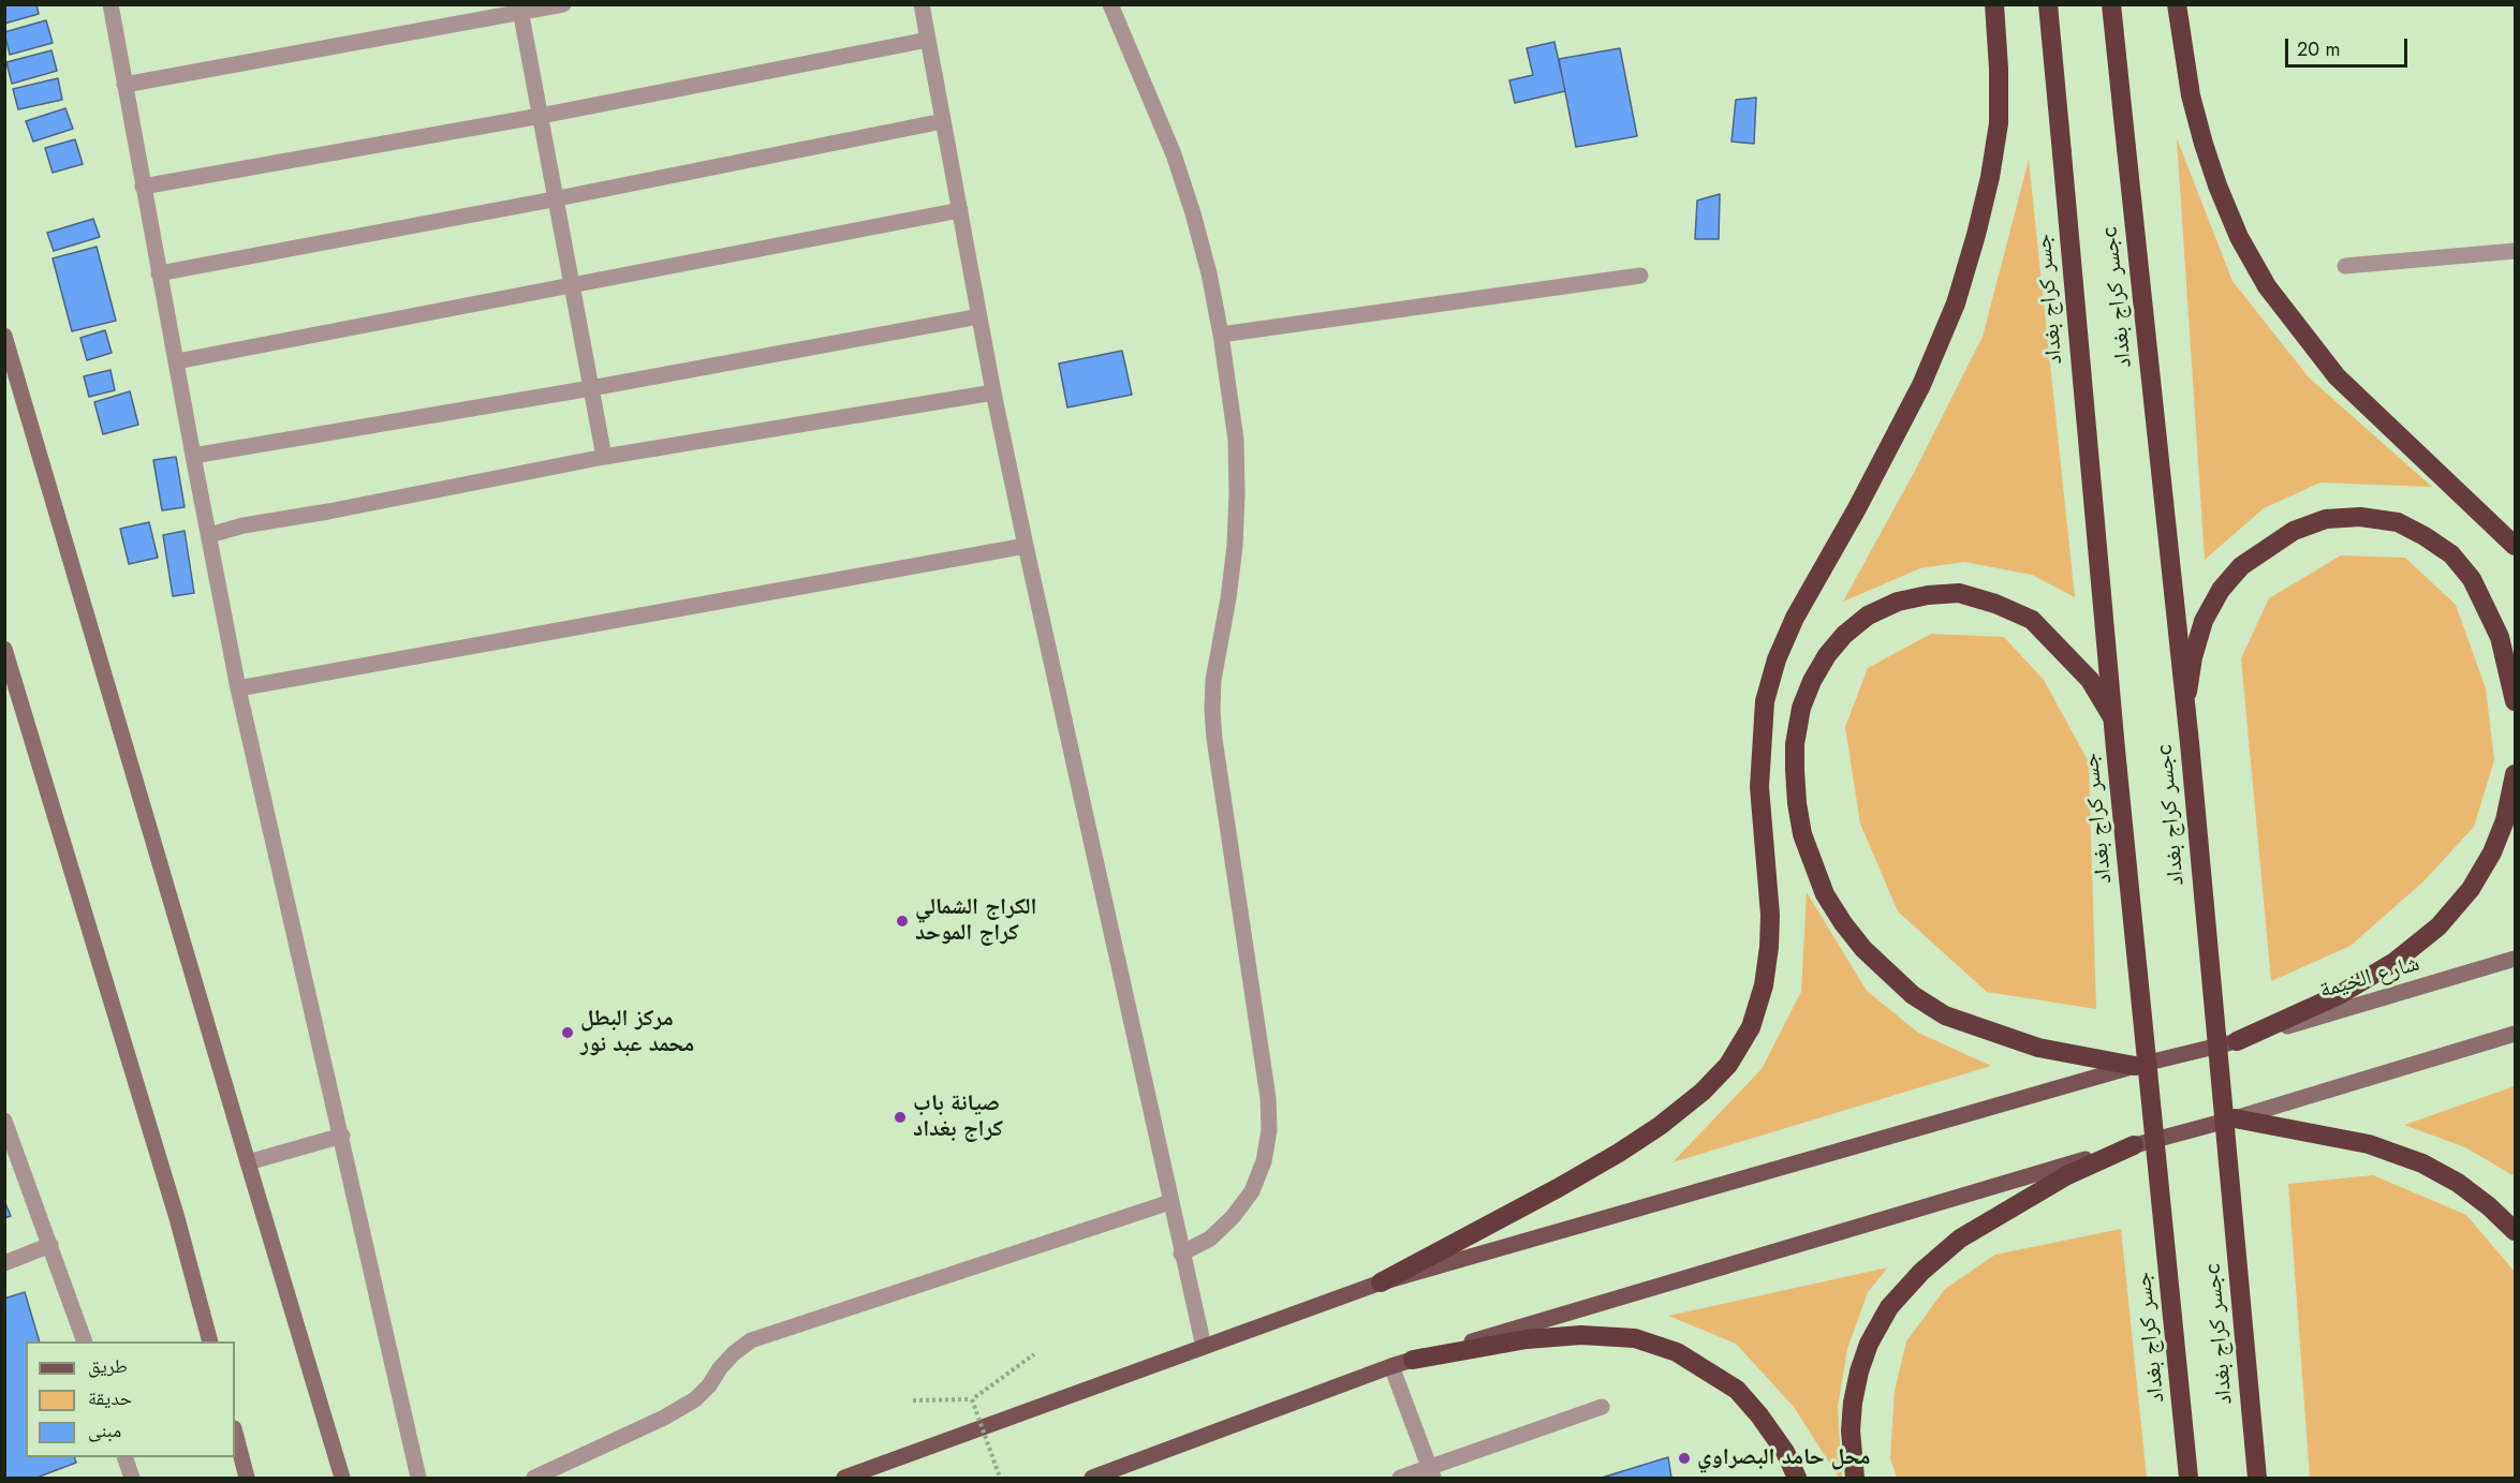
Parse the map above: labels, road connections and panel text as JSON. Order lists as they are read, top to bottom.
{
  "streets": {
    "highway": ["جسر كراج بغدادc", "جسر كراج بغداد"],
    "main road": ["شارع الخيمة"]
  },
  "places": [
    "الكراج الشمالي كراج الموحد",
    "مركز البطل محمد عبد نور",
    "صيانة باب كراج بغداد",
    "محل حامد البصراوي"
  ],
  "legend": ["طريق", "حديقة", "مبنى"],
  "scale_bar": "20 m"
}
